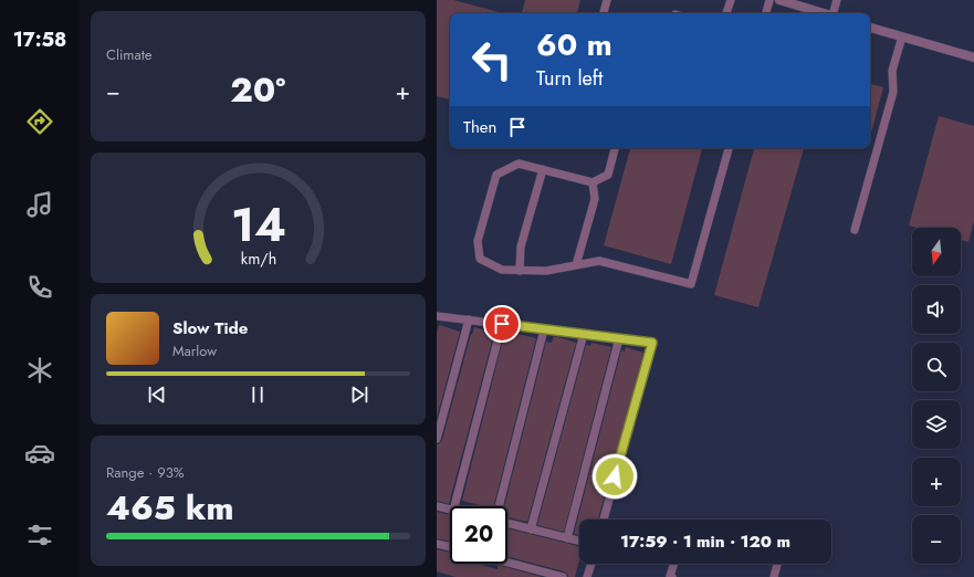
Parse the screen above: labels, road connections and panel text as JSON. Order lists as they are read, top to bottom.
{
  "north": "bottom",
  "page": {
    "tabs": "17:58",
    "tile": [
      "Climate",
      ["Range · 93%", "465 km"]
    ],
    "turn": ["60 m", "Turn left"],
    "heat": ["−", "20°", "+"],
    "then": "Then",
    "map_buttons": ["+", "−"],
    "song": ["Slow Tide", "Marlow"],
    "limit": "20",
    "trip": "17:59 · 1 min · 120 m",
    "gauge": ["14", "km/h"]
  }
}
